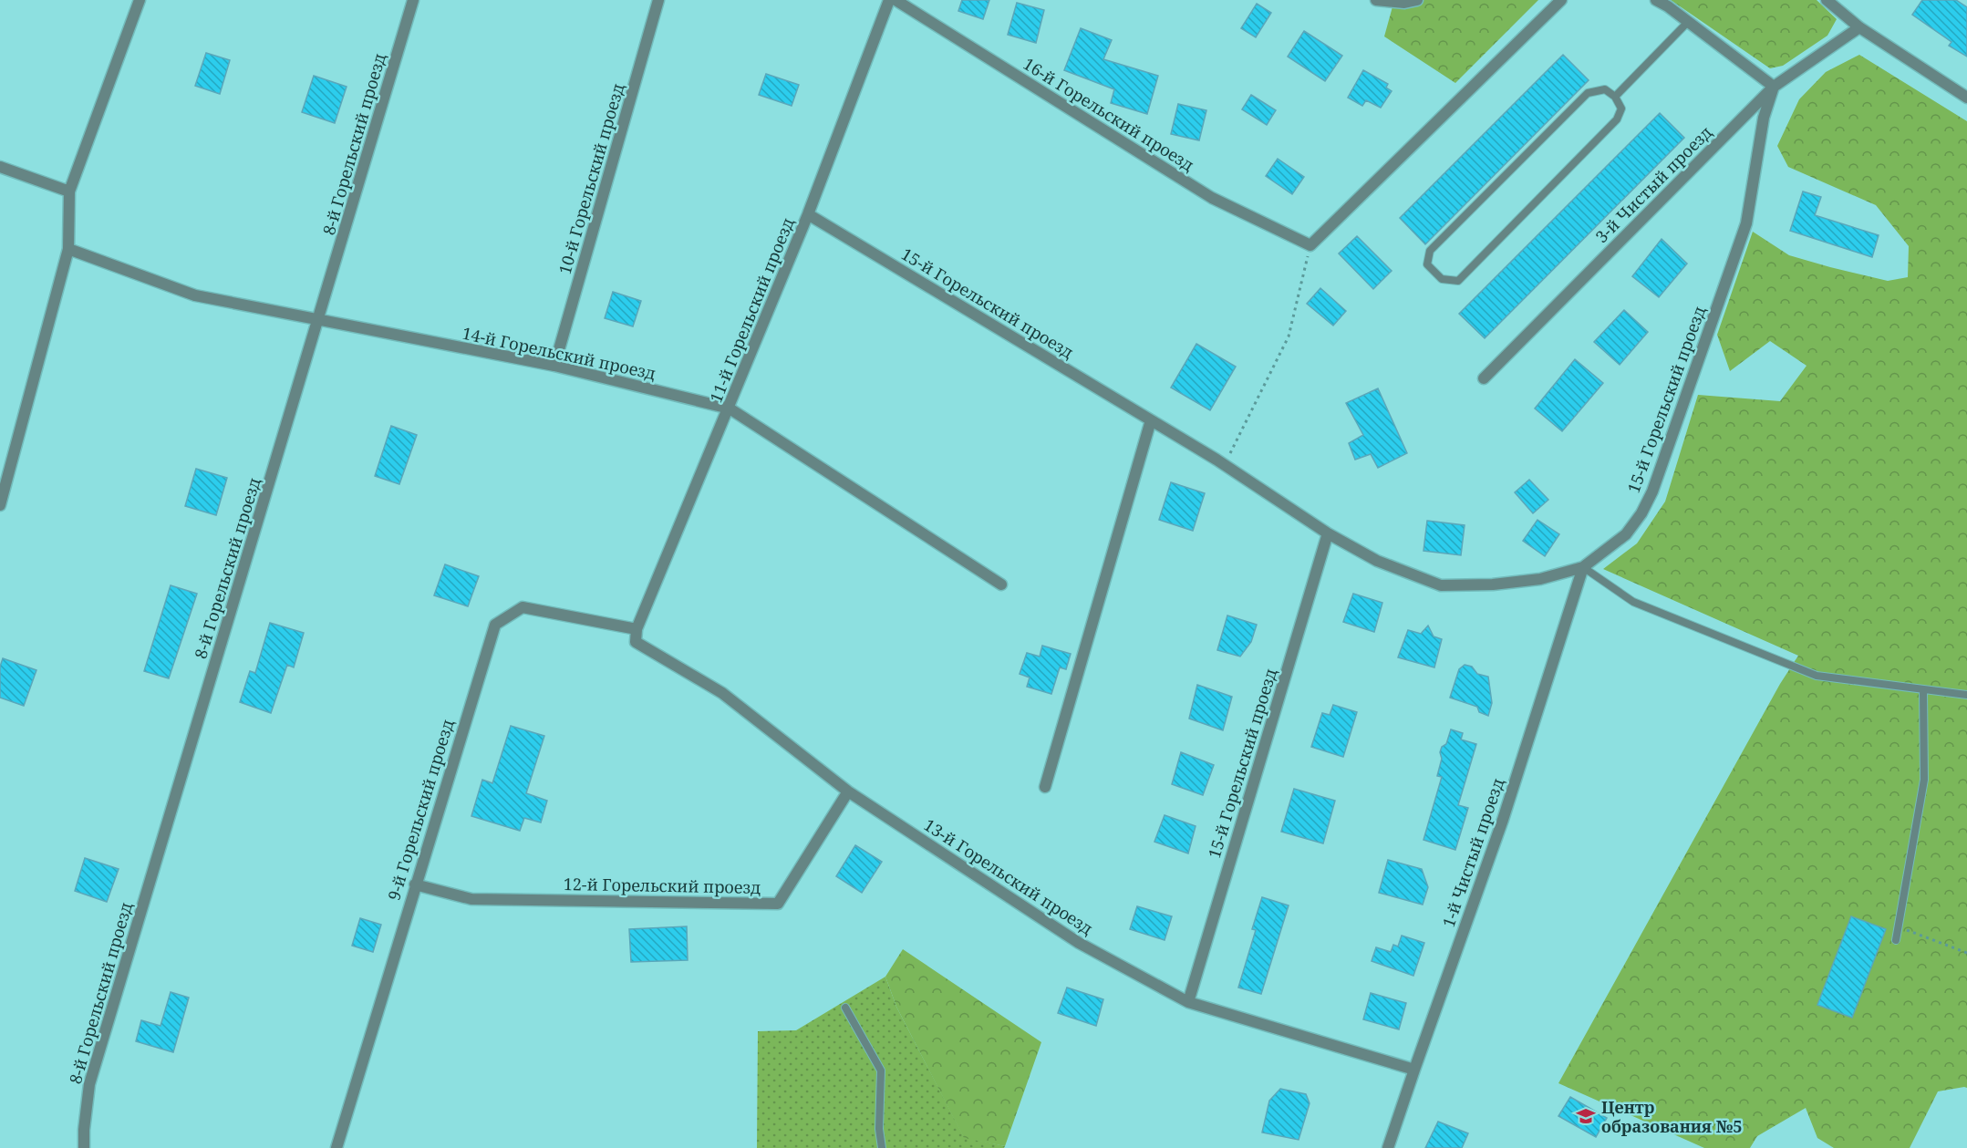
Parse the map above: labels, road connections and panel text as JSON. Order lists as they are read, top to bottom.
{
  "streets": {
    "street": [
      "16-й Горельский проезд",
      "8-й Горельский проезд",
      "10-й Горельский проезд",
      "3-й Чистый проезд",
      "15-й Горельский проезд",
      "11-й Горельский проезд",
      "14-й Горельский проезд",
      "9-й Горельский проезд",
      "1-й Чистый проезд",
      "13-й Горельский проезд",
      "12-й Горельский проезд"
    ]
  },
  "crossings": [
    ["8-й Горельский проезд", "14-й Горельский проезд"],
    ["10-й Горельский проезд", "14-й Горельский проезд"],
    ["3-й Чистый проезд", "15-й Горельский проезд"],
    ["15-й Горельский проезд", "11-й Горельский проезд"],
    ["15-й Горельский проезд", "1-й Чистый проезд"],
    ["15-й Горельский проезд", "13-й Горельский проезд"],
    ["11-й Горельский проезд", "14-й Горельский проезд"],
    ["11-й Горельский проезд", "9-й Горельский проезд"],
    ["11-й Горельский проезд", "13-й Горельский проезд"],
    ["9-й Горельский проезд", "13-й Горельский проезд"],
    ["9-й Горельский проезд", "12-й Горельский проезд"],
    ["1-й Чистый проезд", "13-й Горельский проезд"],
    ["13-й Горельский проезд", "12-й Горельский проезд"]
  ],
  "places": {
    "school or university": ["Центр образования №5"]
  }
}
